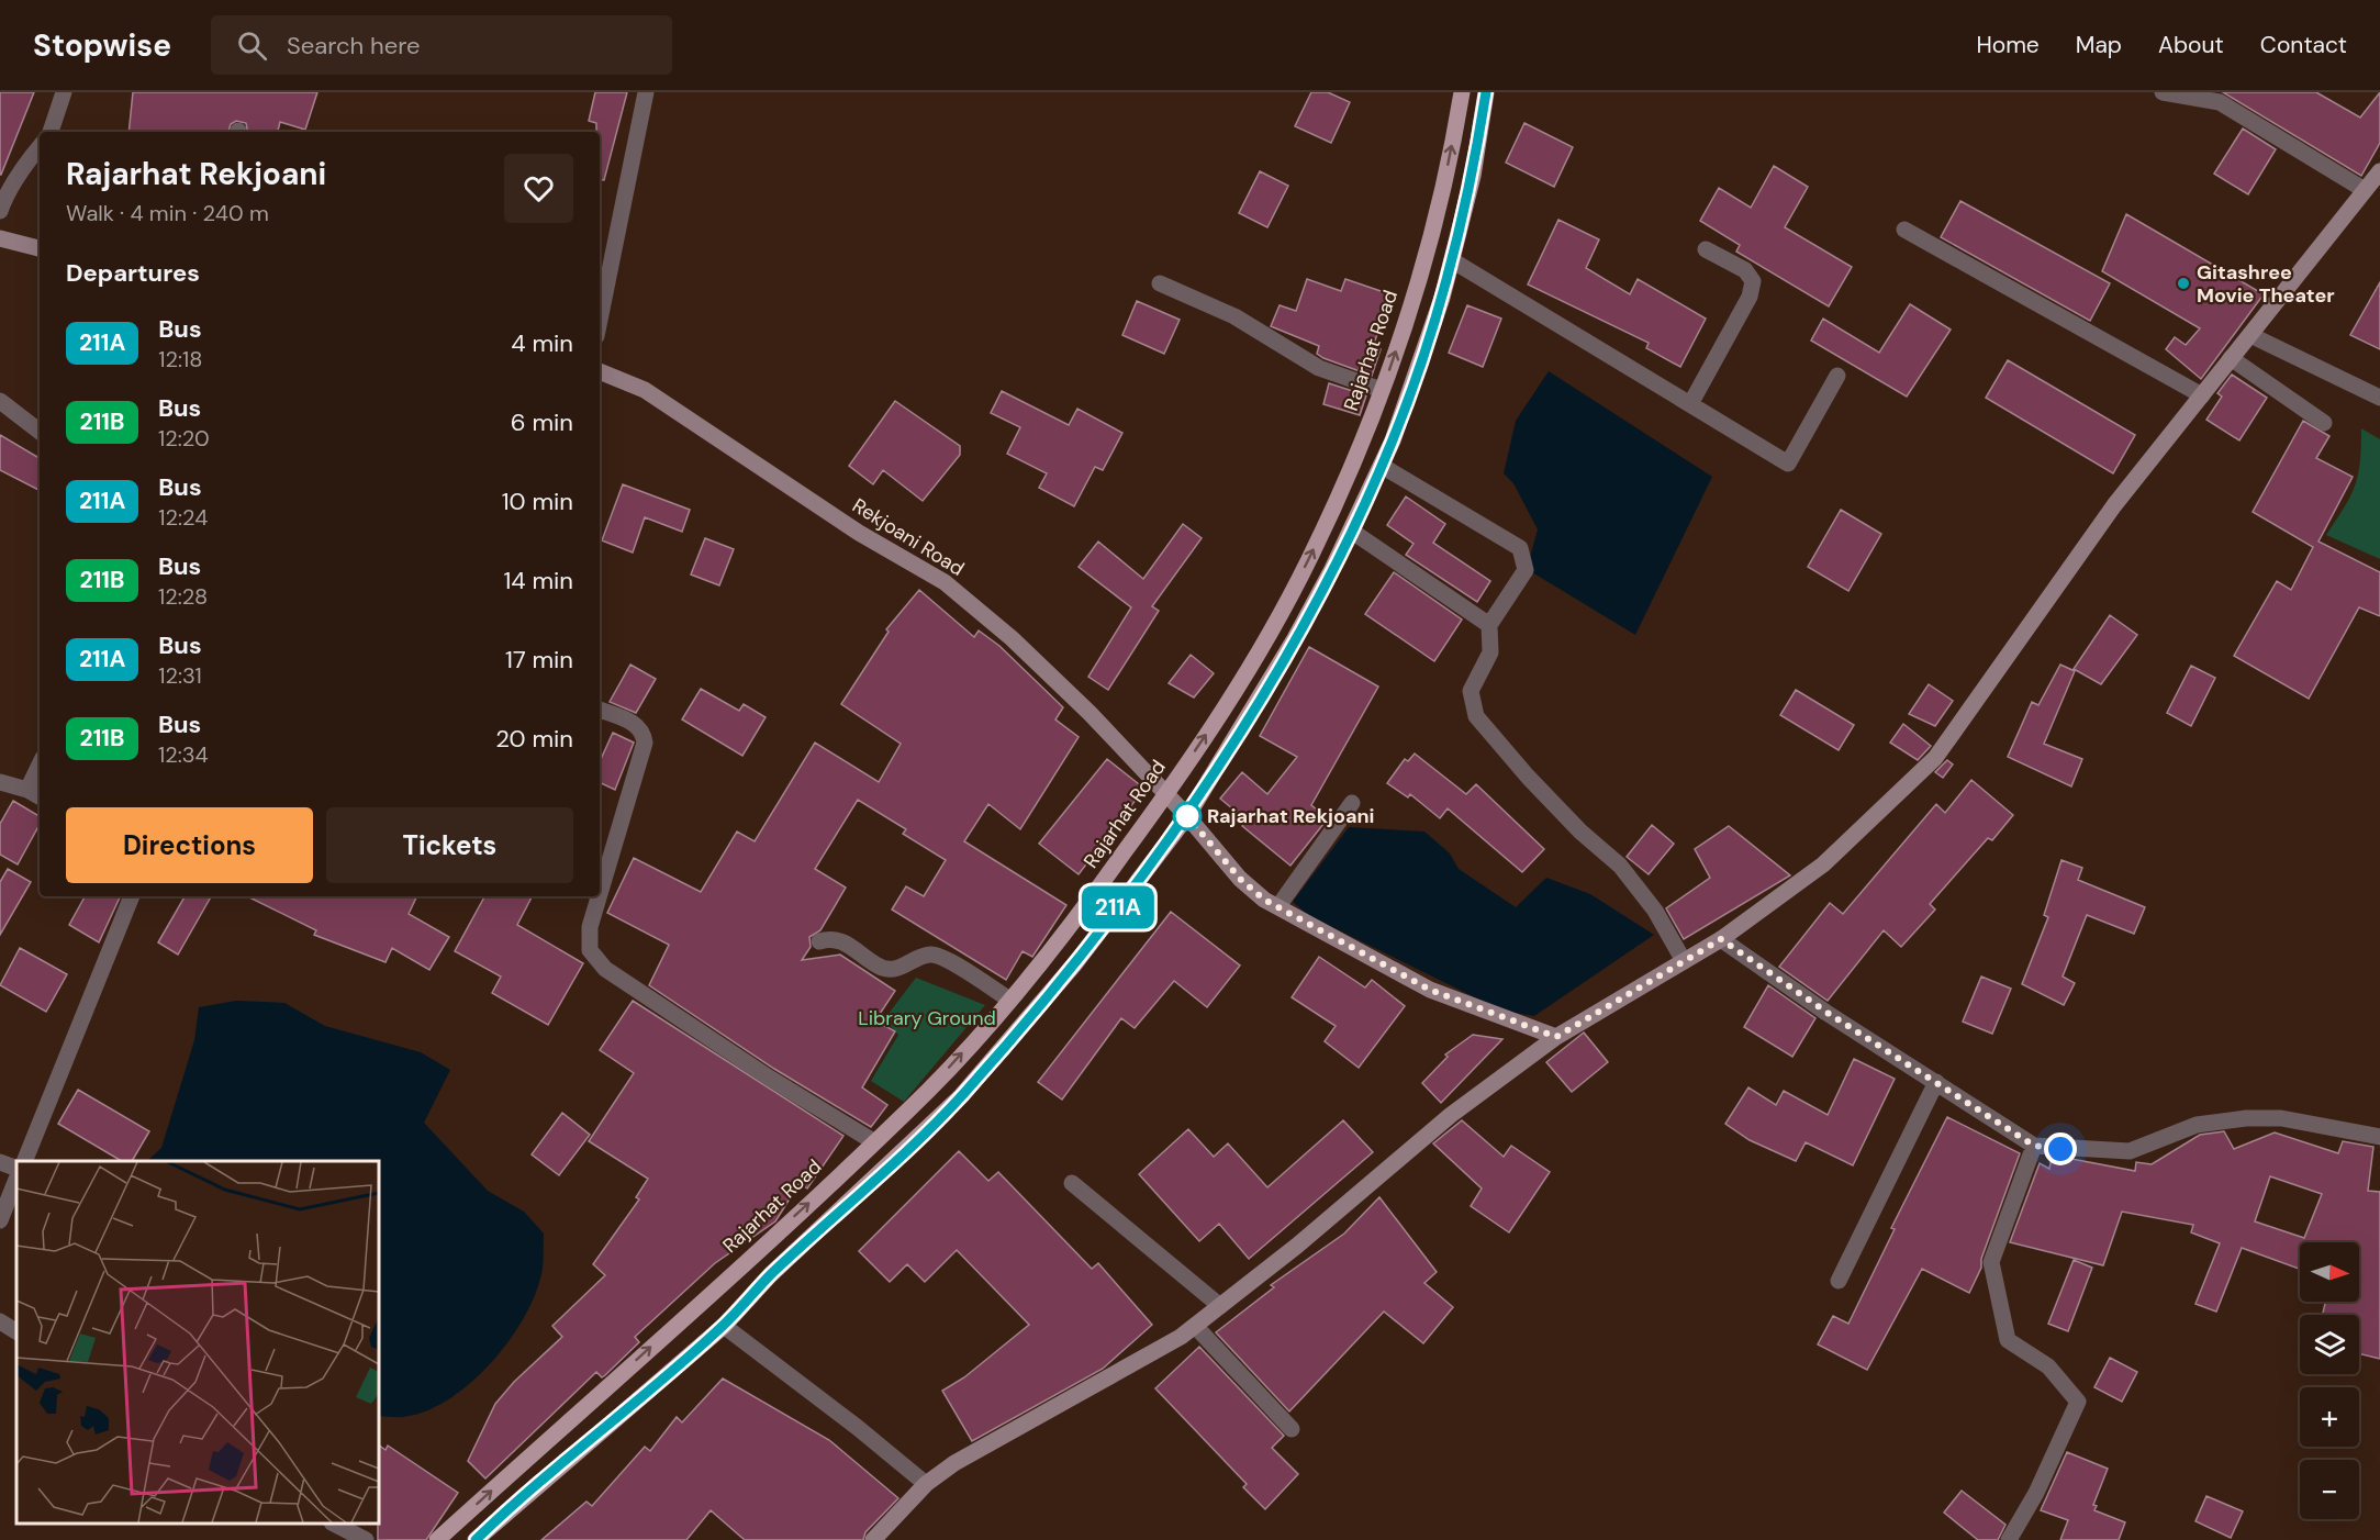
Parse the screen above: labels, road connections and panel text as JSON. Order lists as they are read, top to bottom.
{
  "streets": {
    "main road": ["Rajarhat Road"],
    "street": ["Rekjoani Road"]
  },
  "crossings": [
    ["Rajarhat Road", "Rekjoani Road"]
  ],
  "parks": ["Library Ground"],
  "places": ["Gitashree Movie Theater", "Rajarhat Rekjoani"],
  "lines": ["bus line 211A"],
  "north": "right",
  "page": {
    "header": "Stopwise",
    "search": "Search here",
    "nav": [
      "Home",
      "Map",
      "About",
      "Contact"
    ],
    "on_map": "211A",
    "heading": [
      ["Rajarhat Rekjoani", "Walk · 4 min · 240 m"],
      "Departures"
    ],
    "list": [
      {
        "mark": "211A",
        "name": "Bus",
        "note": "12:18",
        "value": "4 min"
      },
      {
        "mark": "211B",
        "name": "Bus",
        "note": "12:20",
        "value": "6 min"
      },
      {
        "mark": "211A",
        "name": "Bus",
        "note": "12:24",
        "value": "10 min"
      },
      {
        "mark": "211B",
        "name": "Bus",
        "note": "12:28",
        "value": "14 min"
      },
      {
        "mark": "211A",
        "name": "Bus",
        "note": "12:31",
        "value": "17 min"
      },
      {
        "mark": "211B",
        "name": "Bus",
        "note": "12:34",
        "value": "20 min"
      }
    ],
    "buttons": ["Directions", "Tickets"],
    "map_buttons": ["+", "−"]
  }
}
